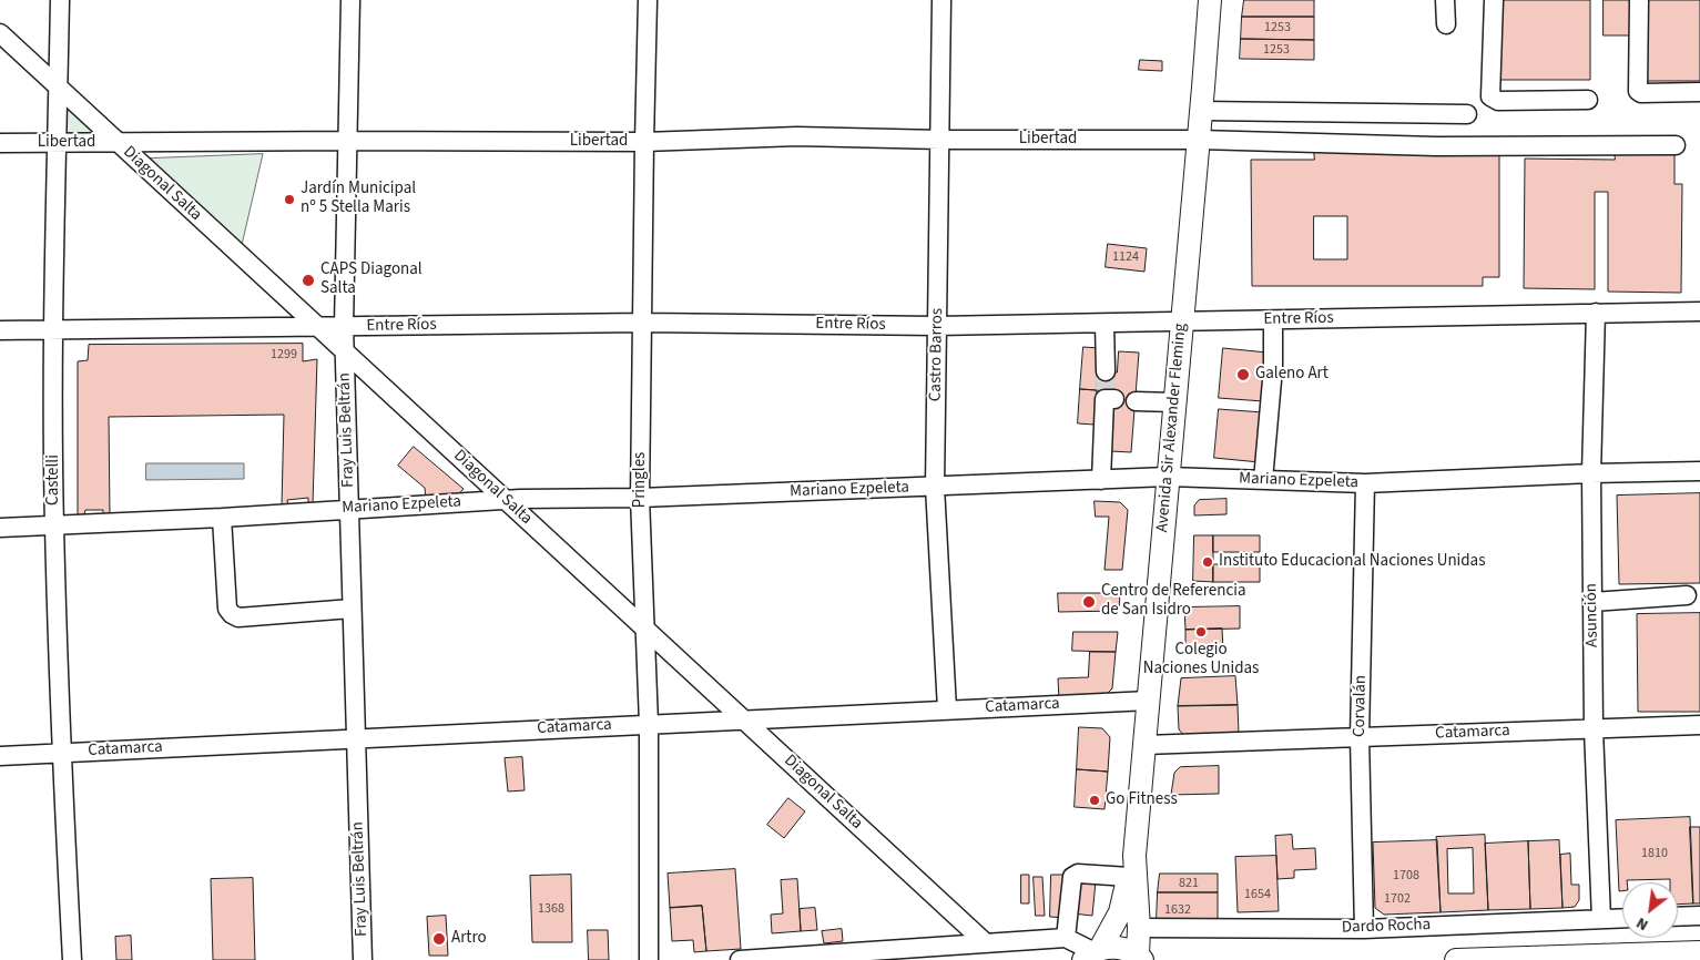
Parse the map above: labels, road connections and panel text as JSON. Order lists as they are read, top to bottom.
{
  "streets": {
    "main road": ["Avenida Sir Alexander Fleming"],
    "street": [
      "Libertad",
      "Diagonal Salta",
      "Entre Ríos",
      "Castro Barros",
      "Fray Luis Beltrán",
      "Castelli",
      "Pringles",
      "Mariano Ezpeleta",
      "Asunción",
      "Catamarca",
      "Corvalán",
      "Dardo Rocha"
    ]
  },
  "crossings": [
    ["Libertad", "Diagonal Salta"],
    ["Libertad", "Castro Barros"],
    ["Libertad", "Avenida Sir Alexander Fleming"],
    ["Libertad", "Fray Luis Beltrán"],
    ["Libertad", "Castelli"],
    ["Libertad", "Pringles"],
    ["Diagonal Salta", "Entre Ríos"],
    ["Diagonal Salta", "Fray Luis Beltrán"],
    ["Diagonal Salta", "Castelli"],
    ["Diagonal Salta", "Pringles"],
    ["Diagonal Salta", "Mariano Ezpeleta"],
    ["Diagonal Salta", "Catamarca"],
    ["Entre Ríos", "Castro Barros"],
    ["Entre Ríos", "Avenida Sir Alexander Fleming"],
    ["Entre Ríos", "Fray Luis Beltrán"],
    ["Entre Ríos", "Castelli"],
    ["Entre Ríos", "Pringles"],
    ["Entre Ríos", "Asunción"],
    ["Castro Barros", "Mariano Ezpeleta"],
    ["Castro Barros", "Catamarca"],
    ["Avenida Sir Alexander Fleming", "Mariano Ezpeleta"],
    ["Avenida Sir Alexander Fleming", "Catamarca"],
    ["Avenida Sir Alexander Fleming", "Dardo Rocha"],
    ["Fray Luis Beltrán", "Mariano Ezpeleta"],
    ["Fray Luis Beltrán", "Catamarca"],
    ["Castelli", "Mariano Ezpeleta"],
    ["Castelli", "Catamarca"],
    ["Pringles", "Mariano Ezpeleta"],
    ["Pringles", "Catamarca"],
    ["Mariano Ezpeleta", "Asunción"],
    ["Mariano Ezpeleta", "Corvalán"],
    ["Asunción", "Catamarca"],
    ["Asunción", "Dardo Rocha"],
    ["Catamarca", "Corvalán"],
    ["Corvalán", "Dardo Rocha"]
  ],
  "places": [
    "Jardín Municipal nº 5 Stella Maris",
    "CAPS Diagonal Salta",
    "Galeno Art",
    "Instituto Educacional Naciones Unidas",
    "Centro de Referencia de San Isidro",
    "Colegio Naciones Unidas",
    "Go Fitness",
    "Artro"
  ],
  "house_numbers": [
    "1253",
    "1253",
    "1124",
    "1299",
    "1810",
    "1708",
    "821",
    "1654",
    "1702",
    "1368",
    "1632"
  ],
  "north": "bottom left"
}
